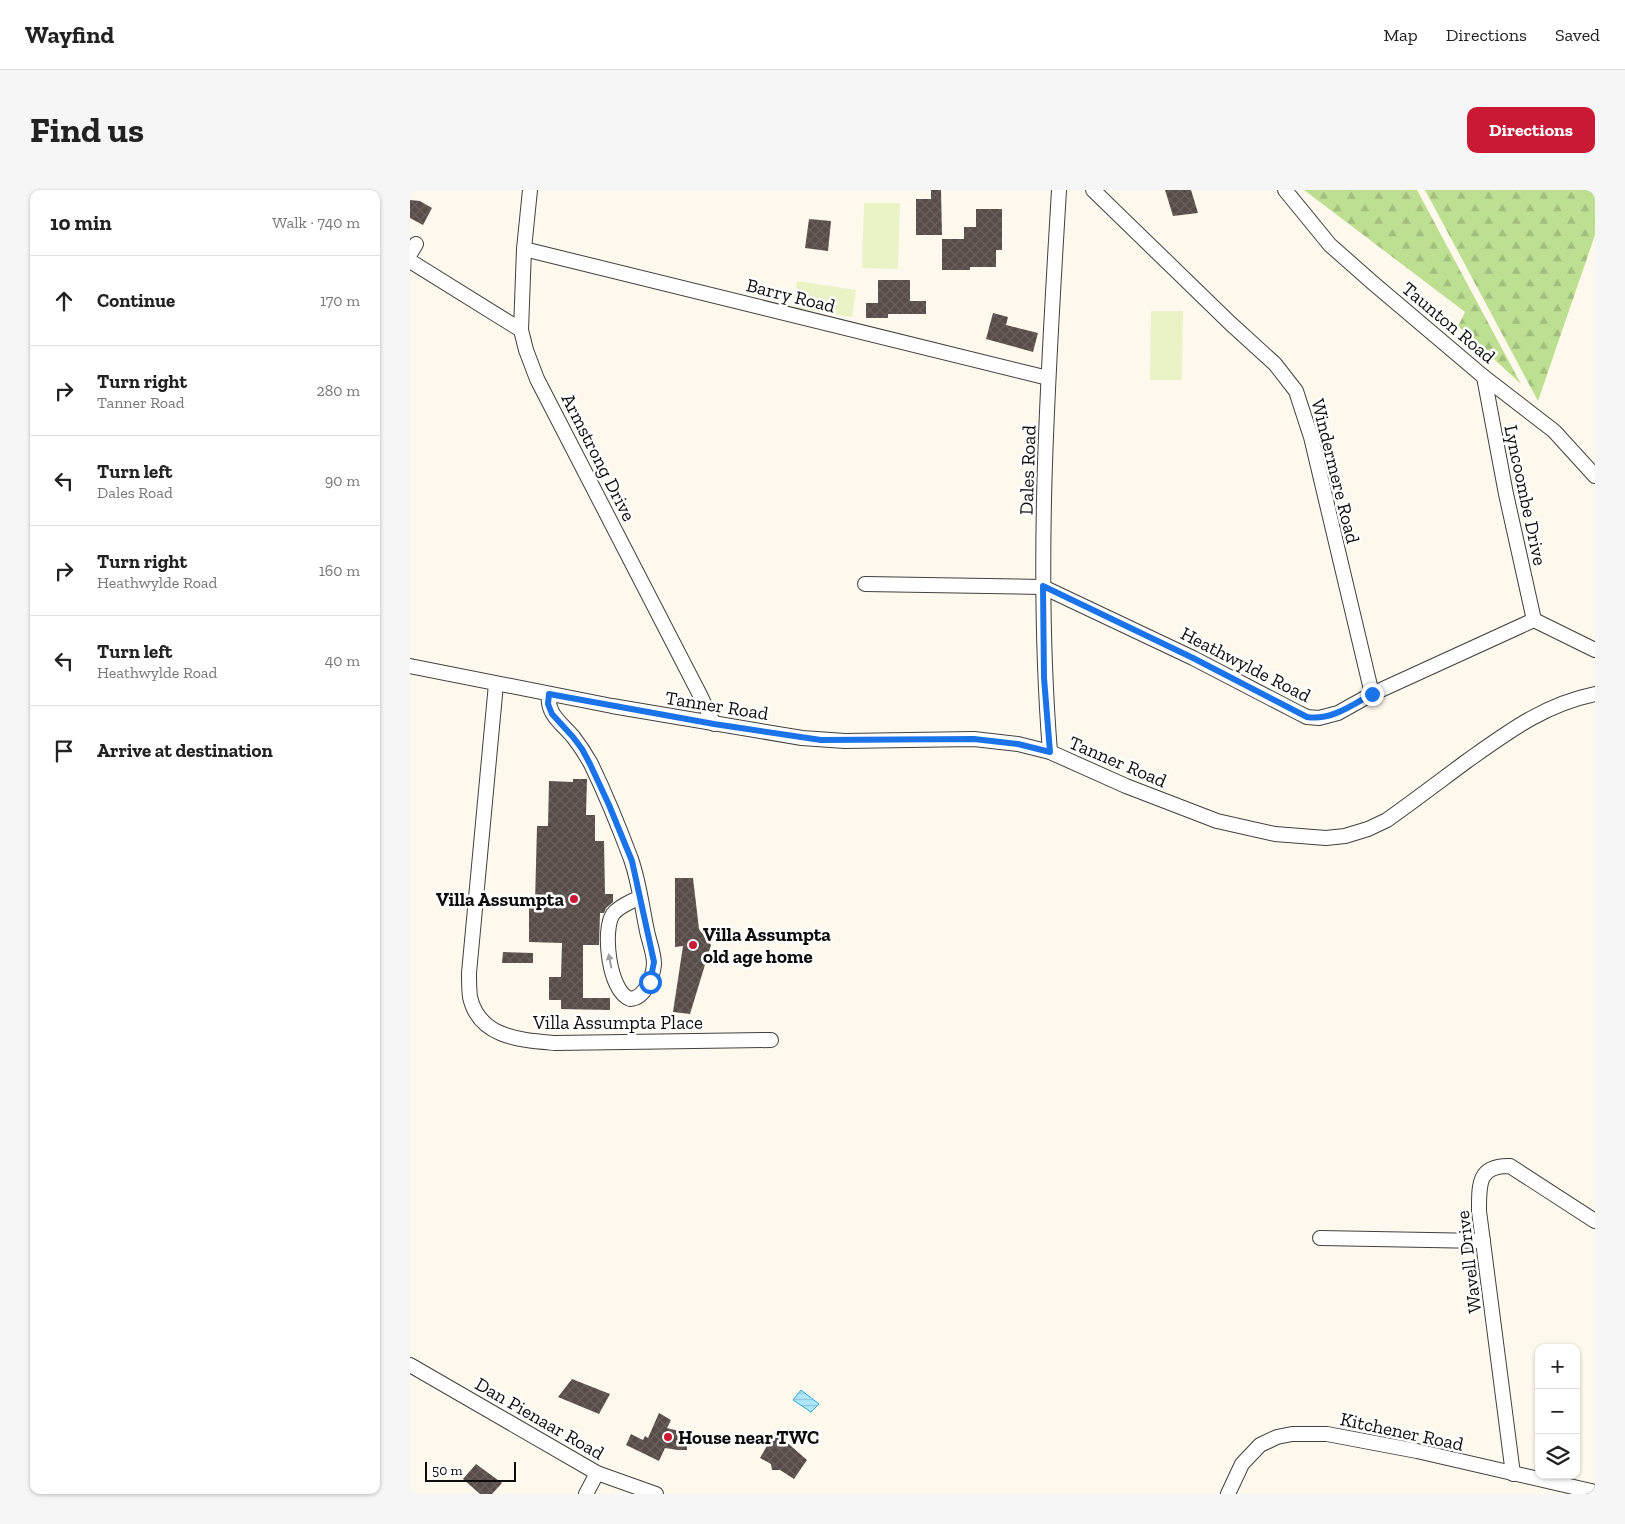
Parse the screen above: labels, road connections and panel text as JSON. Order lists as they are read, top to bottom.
{
  "streets": {
    "street": [
      "Barry Road",
      "Taunton Road",
      "Armstrong Drive",
      "Dales Road",
      "Windermere Road",
      "Lyncoombe Drive",
      "Heathwylde Road",
      "Tanner Road",
      "Villa Assumpta Place",
      "Wavell Drive",
      "Dan Pienaar Road",
      "Kitchener Road"
    ]
  },
  "crossings": [
    ["Barry Road", "Armstrong Drive"],
    ["Barry Road", "Dales Road"],
    ["Taunton Road", "Lyncoombe Drive"],
    ["Armstrong Drive", "Tanner Road"],
    ["Dales Road", "Heathwylde Road"],
    ["Dales Road", "Tanner Road"],
    ["Windermere Road", "Heathwylde Road"],
    ["Lyncoombe Drive", "Heathwylde Road"],
    ["Tanner Road", "Villa Assumpta Place"],
    ["Wavell Drive", "Kitchener Road"]
  ],
  "places": ["Villa Assumpta", "Villa Assumpta old age home", "House near TWC"],
  "scale_bar": "50 m",
  "page": {
    "header": "Wayfind",
    "nav": ["Map", "Directions", "Saved"],
    "buttons": "Directions",
    "title": "Find us",
    "heading": ["10 min", "Walk · 740 m"],
    "list": [
      ["Continue", "170 m"],
      ["Turn right", "Tanner Road", "280 m"],
      ["Turn left", "Dales Road", "90 m"],
      ["Turn right", "Heathwylde Road", "160 m"],
      ["Turn left", "Heathwylde Road", "40 m"],
      "Arrive at destination"
    ],
    "map_buttons": ["+", "−"],
    "scale": "50 m"
  }
}
